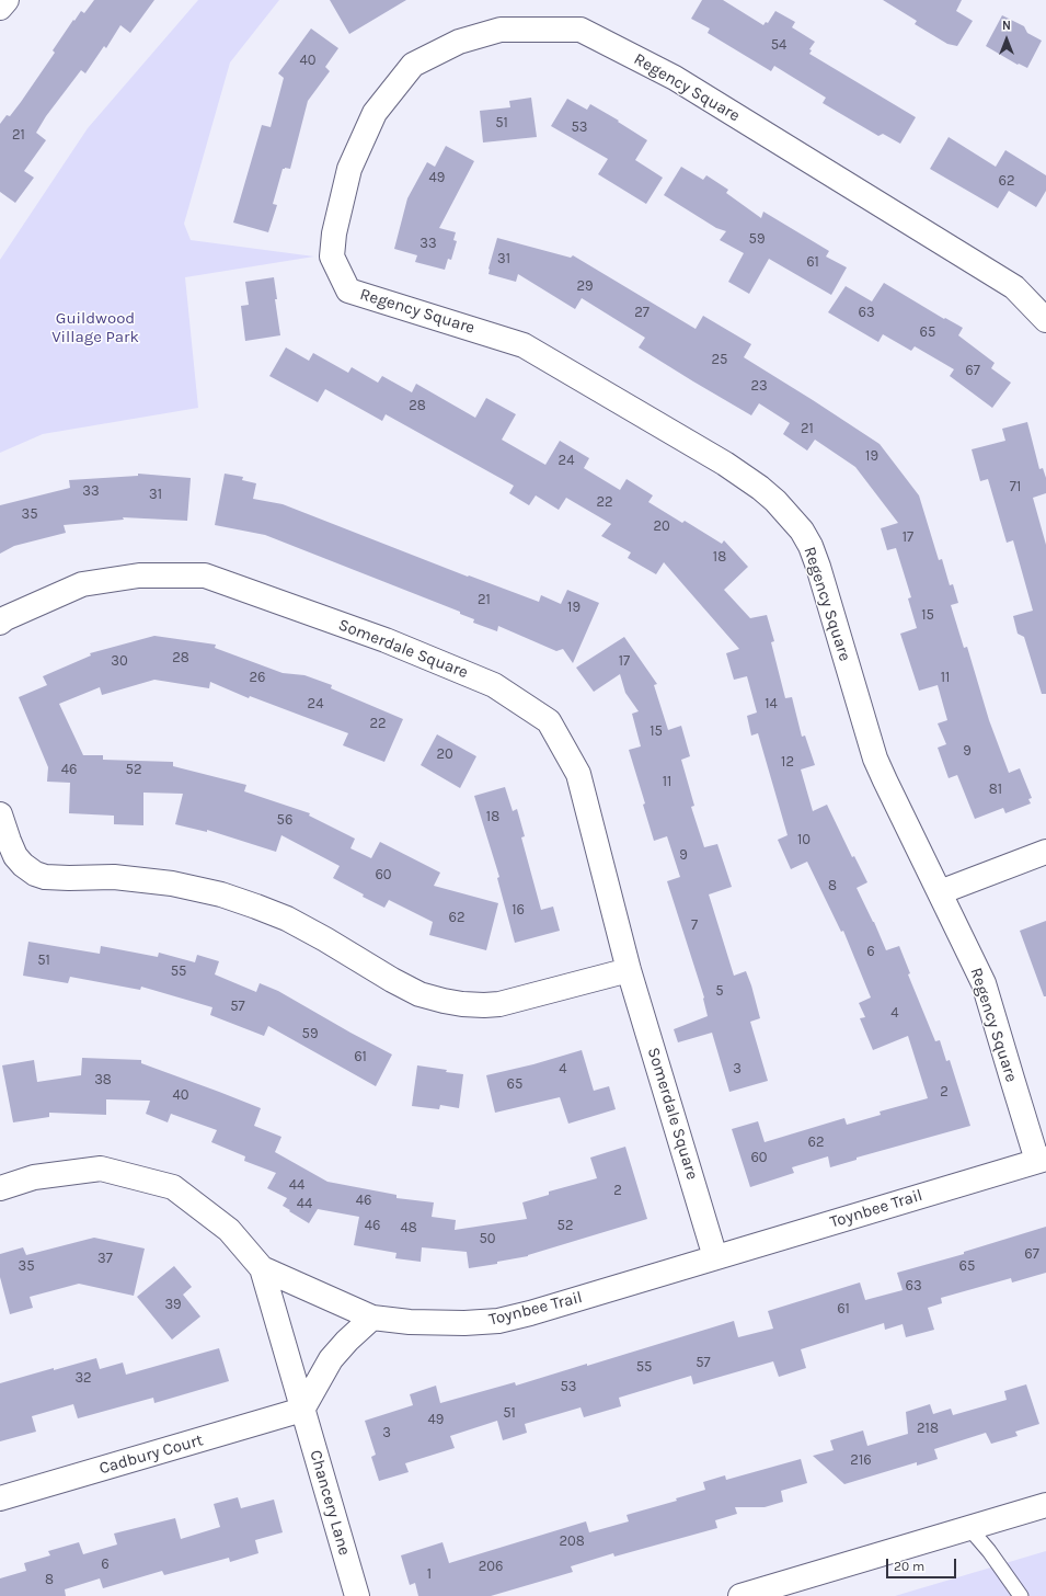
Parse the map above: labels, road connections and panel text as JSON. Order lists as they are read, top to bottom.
{
  "streets": {
    "street": [
      "Regency Square",
      "Somerdale Square",
      "Toynbee Trail",
      "Cadbury Court",
      "Chancery Lane"
    ]
  },
  "crossings": [
    ["Regency Square", "Toynbee Trail"],
    ["Somerdale Square", "Toynbee Trail"],
    ["Toynbee Trail", "Chancery Lane"],
    ["Cadbury Court", "Chancery Lane"]
  ],
  "parks": ["Guildwood Village Park"],
  "house_numbers": [
    "54",
    "40",
    "51",
    "53",
    "21",
    "49",
    "62",
    "59",
    "33",
    "31",
    "61",
    "29",
    "27",
    "63",
    "65",
    "25",
    "67",
    "23",
    "28",
    "21",
    "19",
    "24",
    "71",
    "33",
    "31",
    "22",
    "35",
    "20",
    "17",
    "18",
    "21",
    "19",
    "15",
    "28",
    "30",
    "17",
    "26",
    "11",
    "24",
    "14",
    "22",
    "15",
    "9",
    "20",
    "12",
    "46",
    "52",
    "11",
    "81",
    "18",
    "56",
    "10",
    "9",
    "60",
    "8",
    "16",
    "62",
    "7",
    "6",
    "51",
    "55",
    "5",
    "57",
    "4",
    "59",
    "61",
    "4",
    "3",
    "38",
    "65",
    "2",
    "40",
    "62",
    "60",
    "44",
    "2",
    "46",
    "44",
    "46",
    "52",
    "48",
    "50",
    "67",
    "37",
    "35",
    "65",
    "63",
    "39",
    "61",
    "57",
    "55",
    "32",
    "53",
    "51",
    "49",
    "218",
    "3",
    "216",
    "208",
    "6",
    "206",
    "1",
    "8"
  ],
  "scale_bar": "20 m",
  "north": "top"
}
